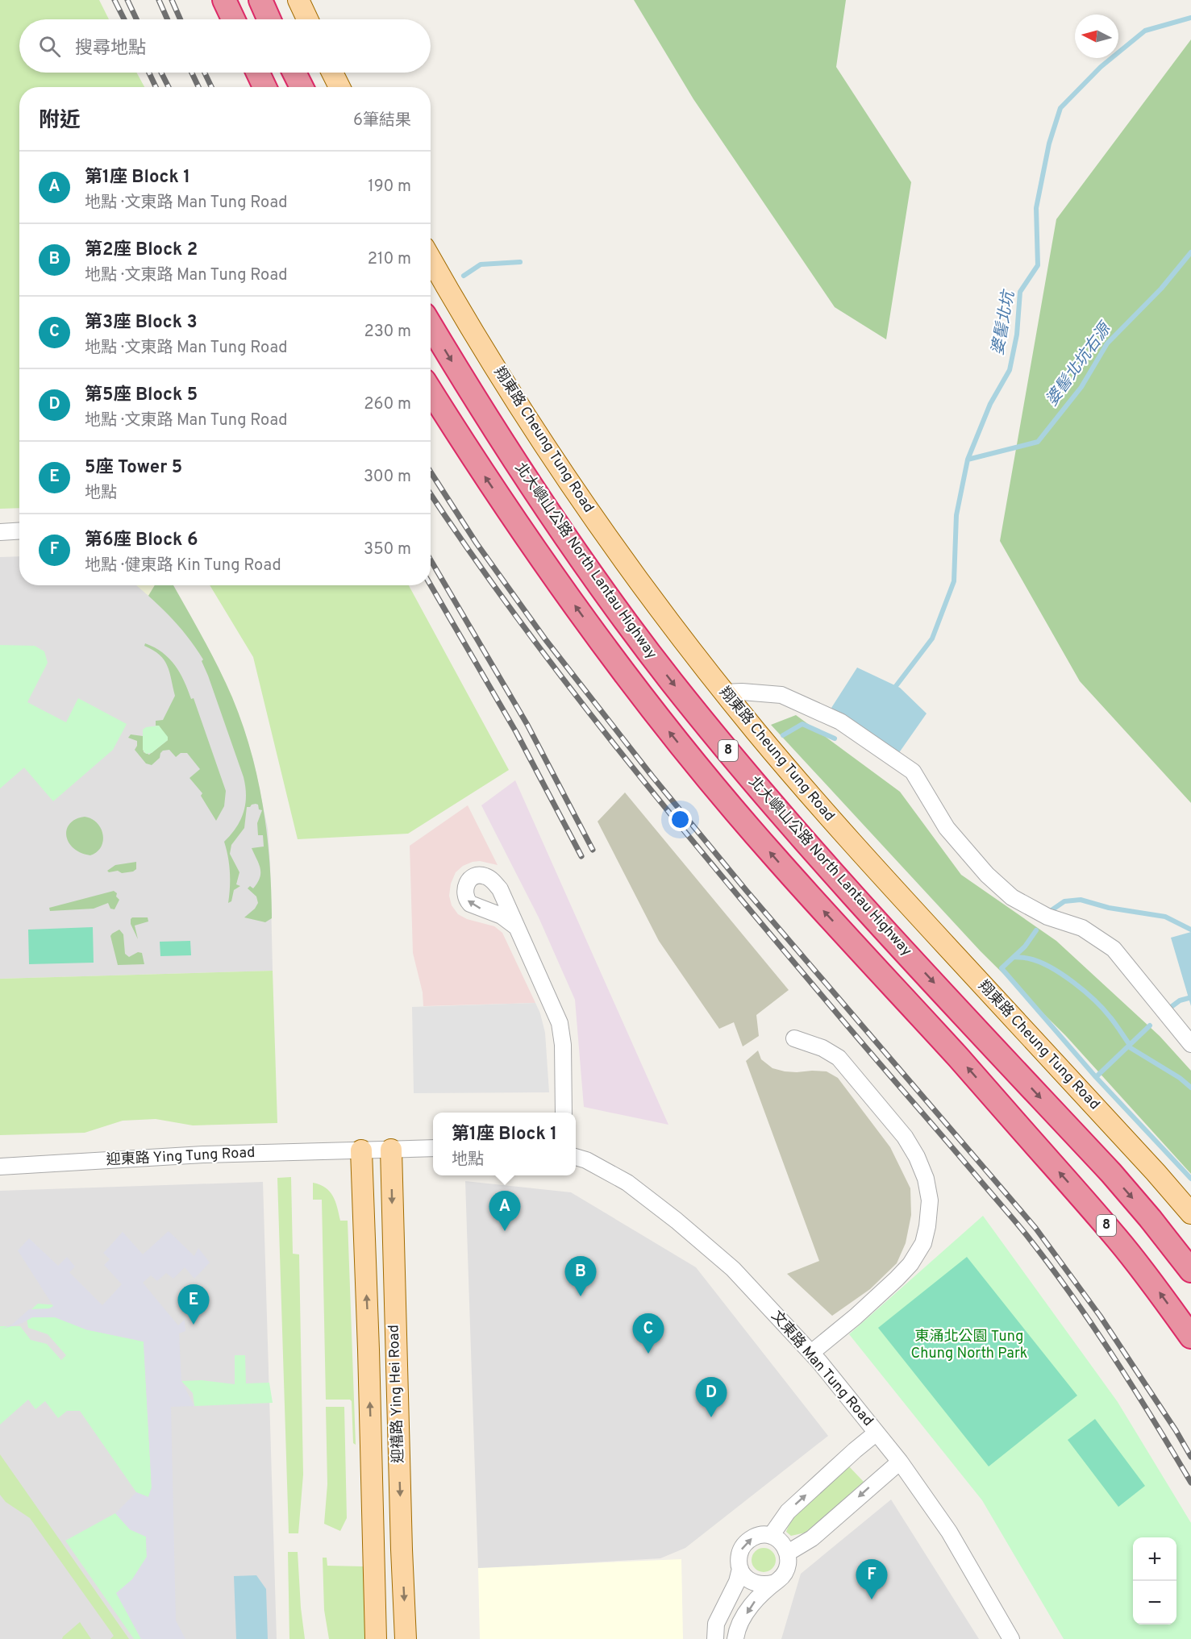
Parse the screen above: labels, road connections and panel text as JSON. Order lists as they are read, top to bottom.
{
  "streets": {
    "highway": ["北大嶼山公路 North Lantau Highway", "8"],
    "main road": ["翔東路 Cheung Tung Road", "迎禧路 Ying Hei Road"],
    "street": ["迎東路 Ying Tung Road", "文東路 Man Tung Road"]
  },
  "crossings": [
    ["迎東路 Ying Tung Road", "迎禧路 Ying Hei Road"]
  ],
  "water": ["婆髻北坑", "婆髻北坑右源"],
  "parks": ["東涌北公園 Tung Chung North Park"],
  "north": "left",
  "page": {
    "search": "搜尋地點",
    "heading": ["附近", "6筆結果"],
    "list": [
      {
        "mark": "A",
        "name": "第1座 Block 1",
        "note": "地點 · 文東路 Man Tung Road",
        "value": "190 m"
      },
      {
        "mark": "B",
        "name": "第2座 Block 2",
        "note": "地點 · 文東路 Man Tung Road",
        "value": "210 m"
      },
      {
        "mark": "C",
        "name": "第3座 Block 3",
        "note": "地點 · 文東路 Man Tung Road",
        "value": "230 m"
      },
      {
        "mark": "D",
        "name": "第5座 Block 5",
        "note": "地點 · 文東路 Man Tung Road",
        "value": "260 m"
      },
      {
        "mark": "E",
        "name": "5座 Tower 5",
        "note": "地點",
        "value": "300 m"
      },
      {
        "mark": "F",
        "name": "第6座 Block 6",
        "note": "地點 · 健東路 Kin Tung Road",
        "value": "350 m"
      }
    ],
    "popup": ["第1座 Block 1", "地點"],
    "pins": [
      "A",
      "B",
      "E",
      "C",
      "D",
      "F"
    ],
    "map_buttons": ["+", "−"]
  }
}
